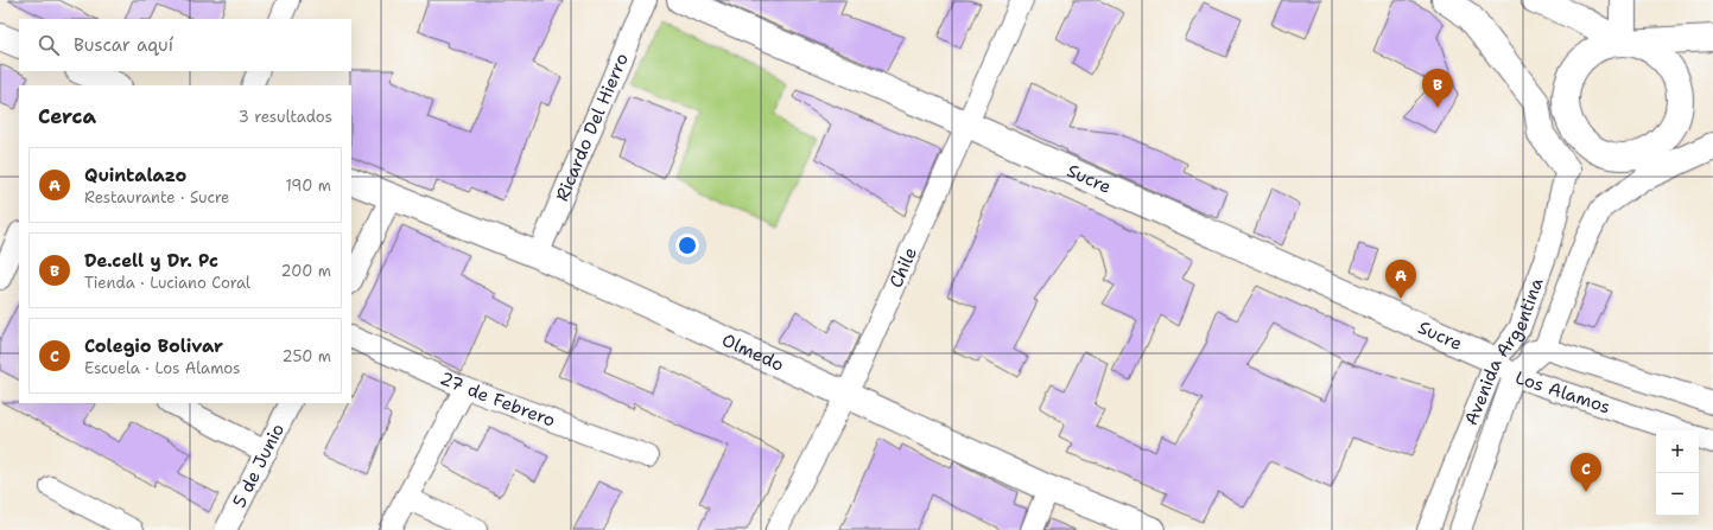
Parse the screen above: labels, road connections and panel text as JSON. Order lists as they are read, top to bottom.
{
  "streets": {
    "street": [
      "Ricardo Del Hierro",
      "Sucre",
      "Chile",
      "Avenida Argentina",
      "Olmedo",
      "Los Alamos",
      "27 de Febrero",
      "5 de Junio"
    ]
  },
  "crossings": [
    ["Ricardo Del Hierro", "Olmedo"],
    ["Sucre", "Chile"],
    ["Sucre", "Avenida Argentina"],
    ["Sucre", "Los Alamos"],
    ["Chile", "Olmedo"],
    ["Avenida Argentina", "Los Alamos"]
  ],
  "page": {
    "search": "Buscar aquí",
    "pins": ["B", "A", "C"],
    "heading": ["Cerca", "3 resultados"],
    "list": [
      {
        "mark": "A",
        "name": "Quintalazo",
        "note": "Restaurante · Sucre",
        "value": "190 m"
      },
      {
        "mark": "B",
        "name": "De.cell y Dr. Pc",
        "note": "Tienda · Luciano Coral",
        "value": "200 m"
      },
      {
        "mark": "C",
        "name": "Colegio Bolivar",
        "note": "Escuela · Los Alamos",
        "value": "250 m"
      }
    ],
    "map_buttons": ["+", "−"]
  }
}
